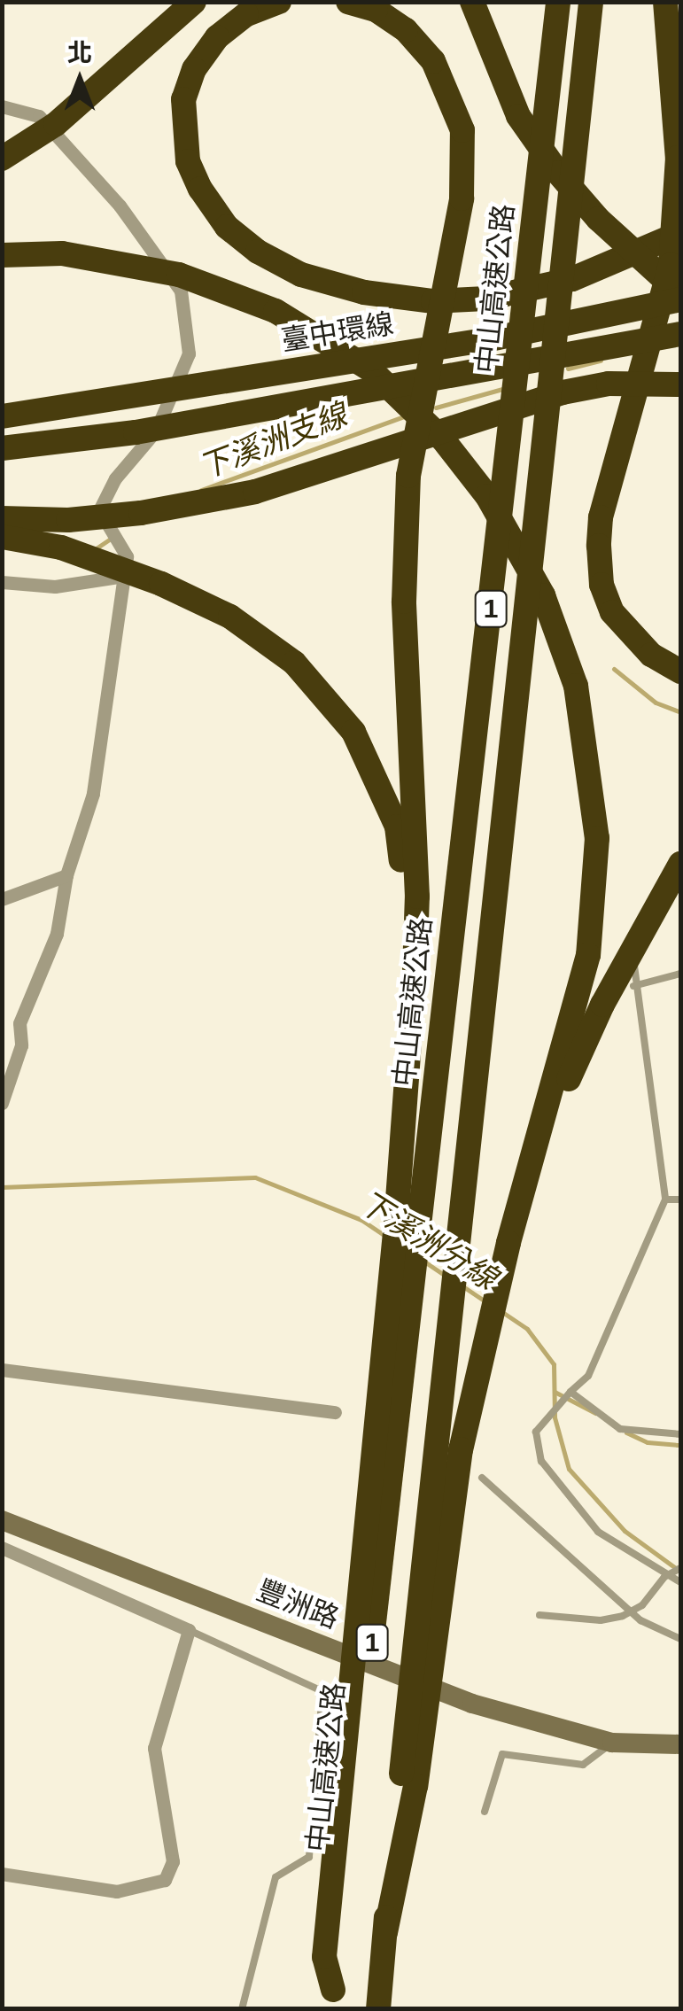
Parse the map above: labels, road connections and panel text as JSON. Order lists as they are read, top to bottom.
{
  "streets": {
    "highway": ["中山高速公路", "臺中環線", "1"],
    "street": ["豐洲路"]
  },
  "water": ["下溪洲支線", "下溪洲分線"],
  "north": "top"
}
